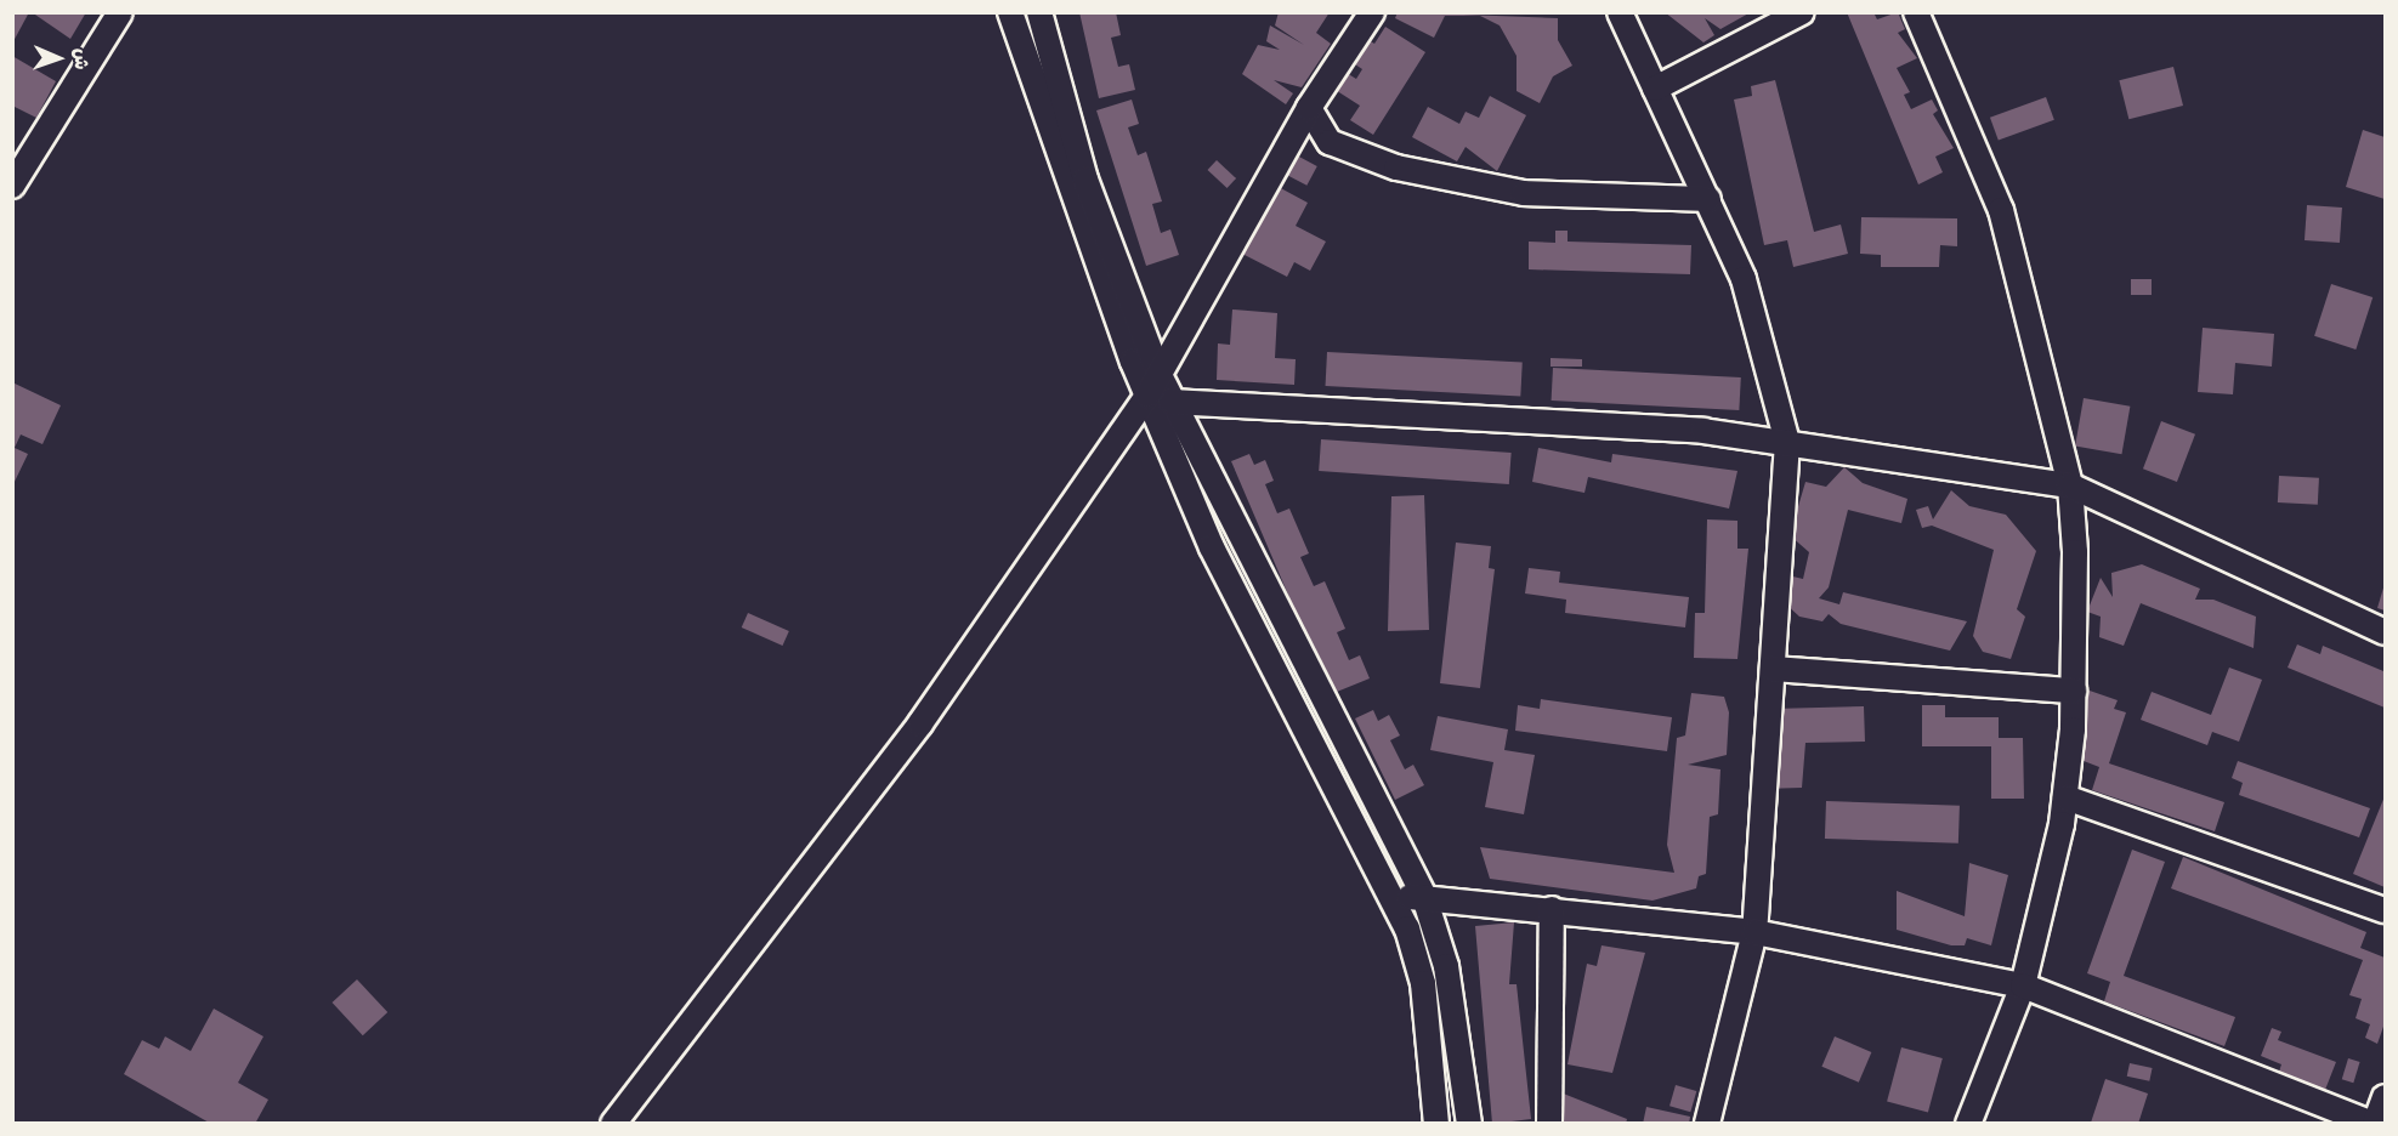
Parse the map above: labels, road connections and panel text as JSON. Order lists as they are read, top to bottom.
{
  "north": "right"
}
